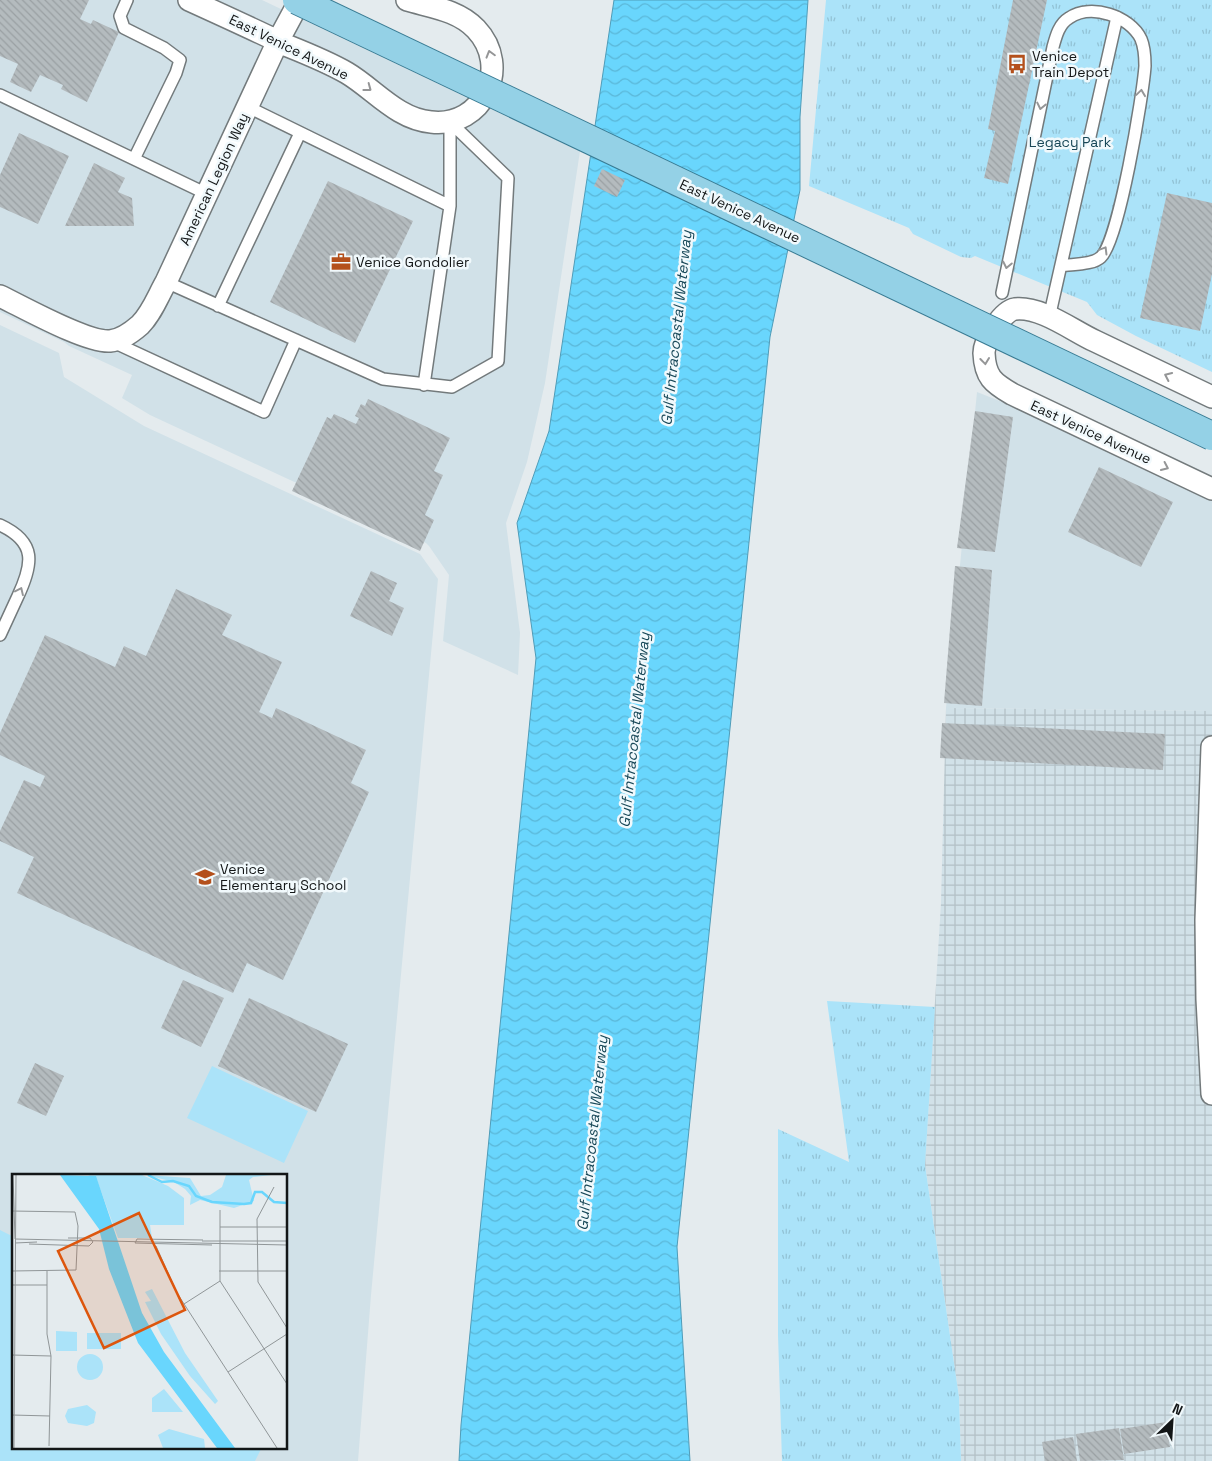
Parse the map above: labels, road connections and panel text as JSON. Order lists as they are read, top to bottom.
{
  "streets": {
    "main road": ["East Venice Avenue"],
    "street": ["American Legion Way"]
  },
  "crossings": [
    ["East Venice Avenue", "American Legion Way"]
  ],
  "water": ["Gulf Intracoastal Waterway"],
  "parks": ["Legacy Park"],
  "places": {
    "bus stop": ["Venice Train Depot"],
    "office": ["Venice Gondolier"],
    "school or university": ["Venice Elementary School"]
  },
  "north": "top right"
}
